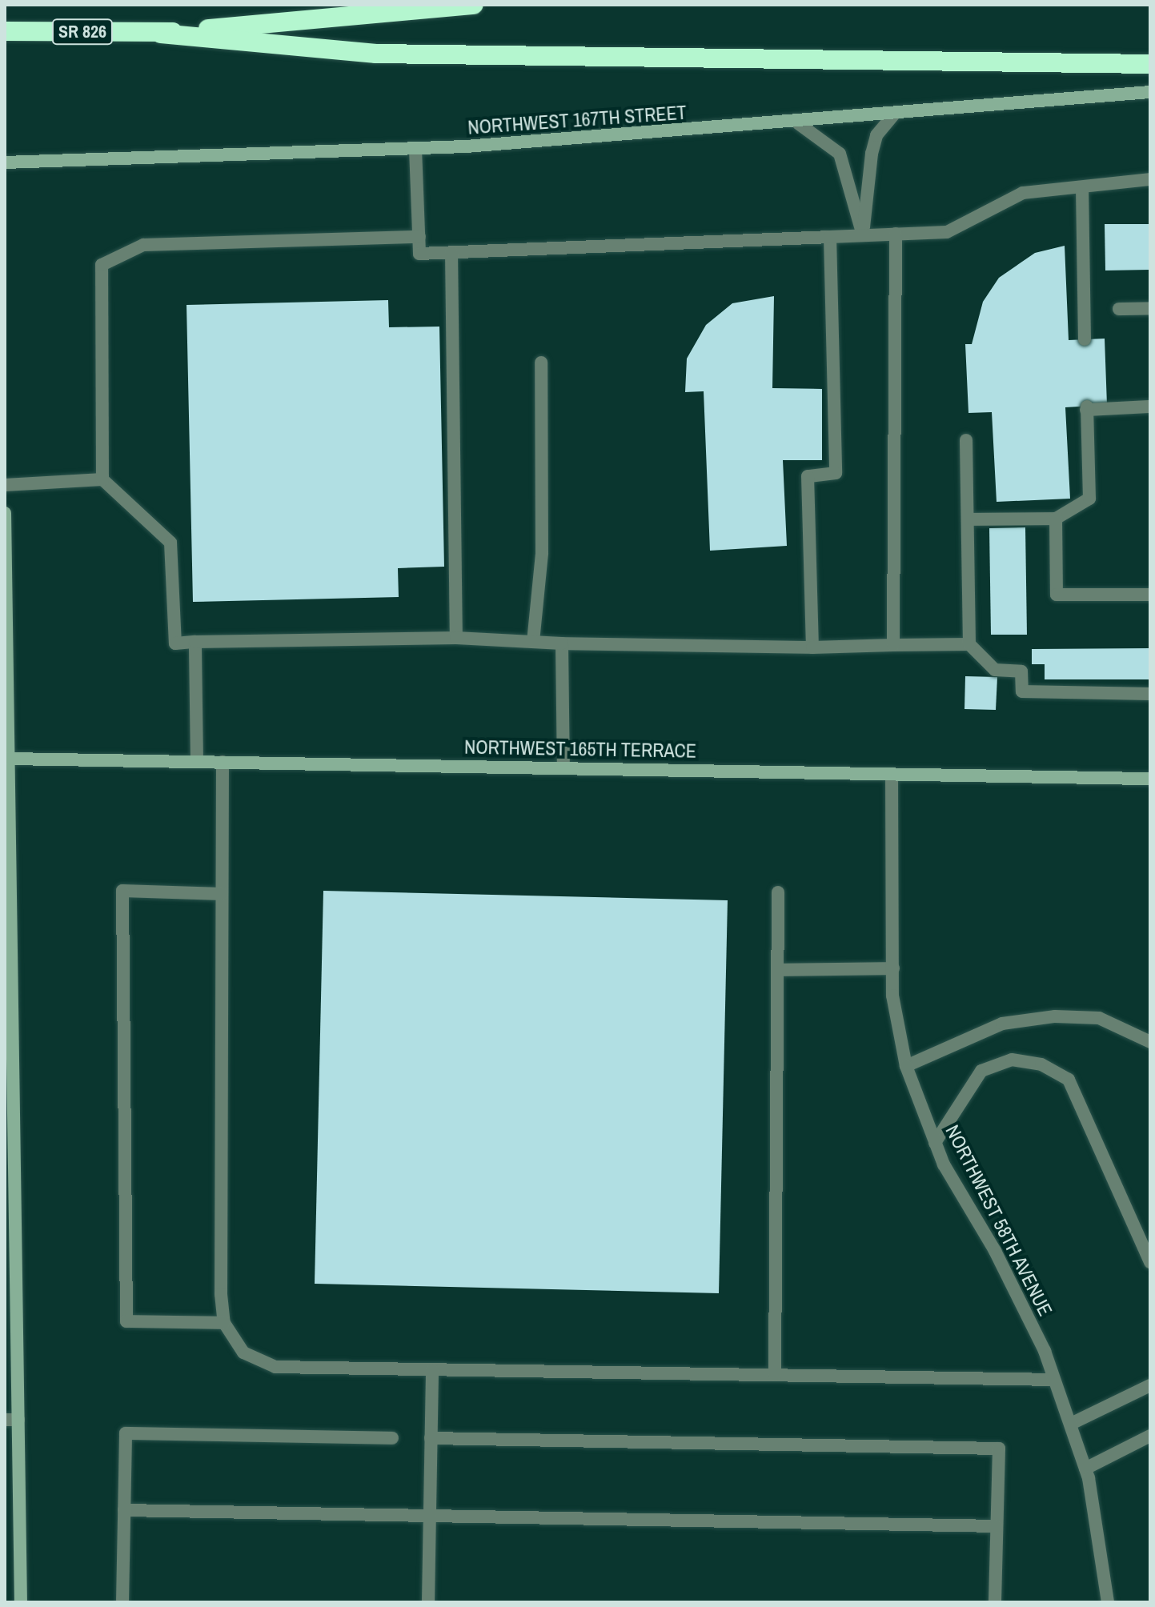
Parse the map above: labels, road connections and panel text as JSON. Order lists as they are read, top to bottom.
{
  "streets": {
    "highway": ["SR 826"],
    "street": ["NORTHWEST 167TH STREET", "NORTHWEST 165TH TERRACE", "NORTHWEST 58TH AVENUE"]
  },
  "crossings": [
    ["NORTHWEST 165TH TERRACE", "NORTHWEST 58TH AVENUE"]
  ]
}
